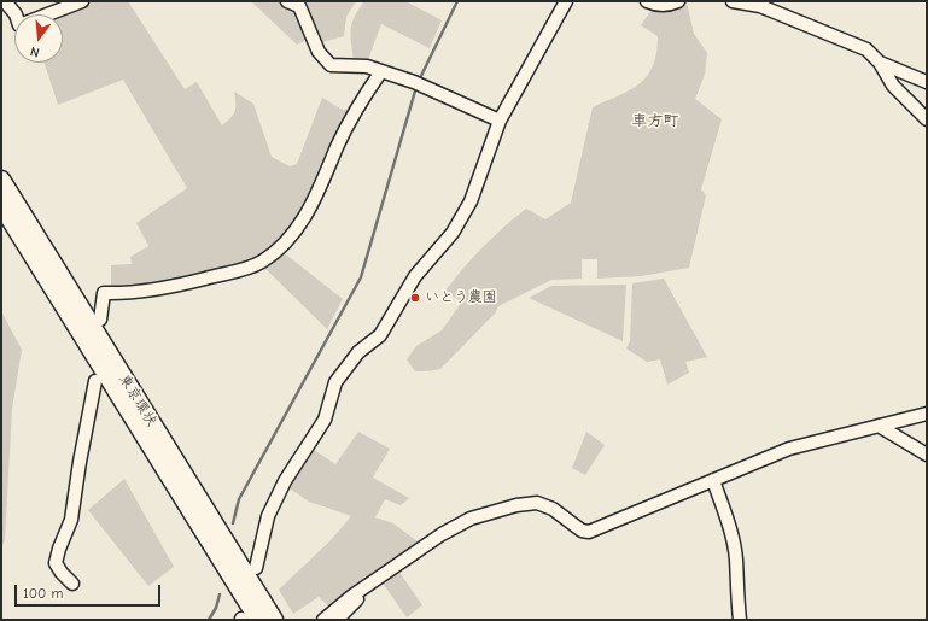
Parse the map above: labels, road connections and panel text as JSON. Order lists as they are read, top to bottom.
{
  "streets": {
    "highway": ["東京環状"]
  },
  "districts": ["車方町"],
  "places": ["いとう農園"],
  "scale_bar": "100 m",
  "north": "bottom"
}
